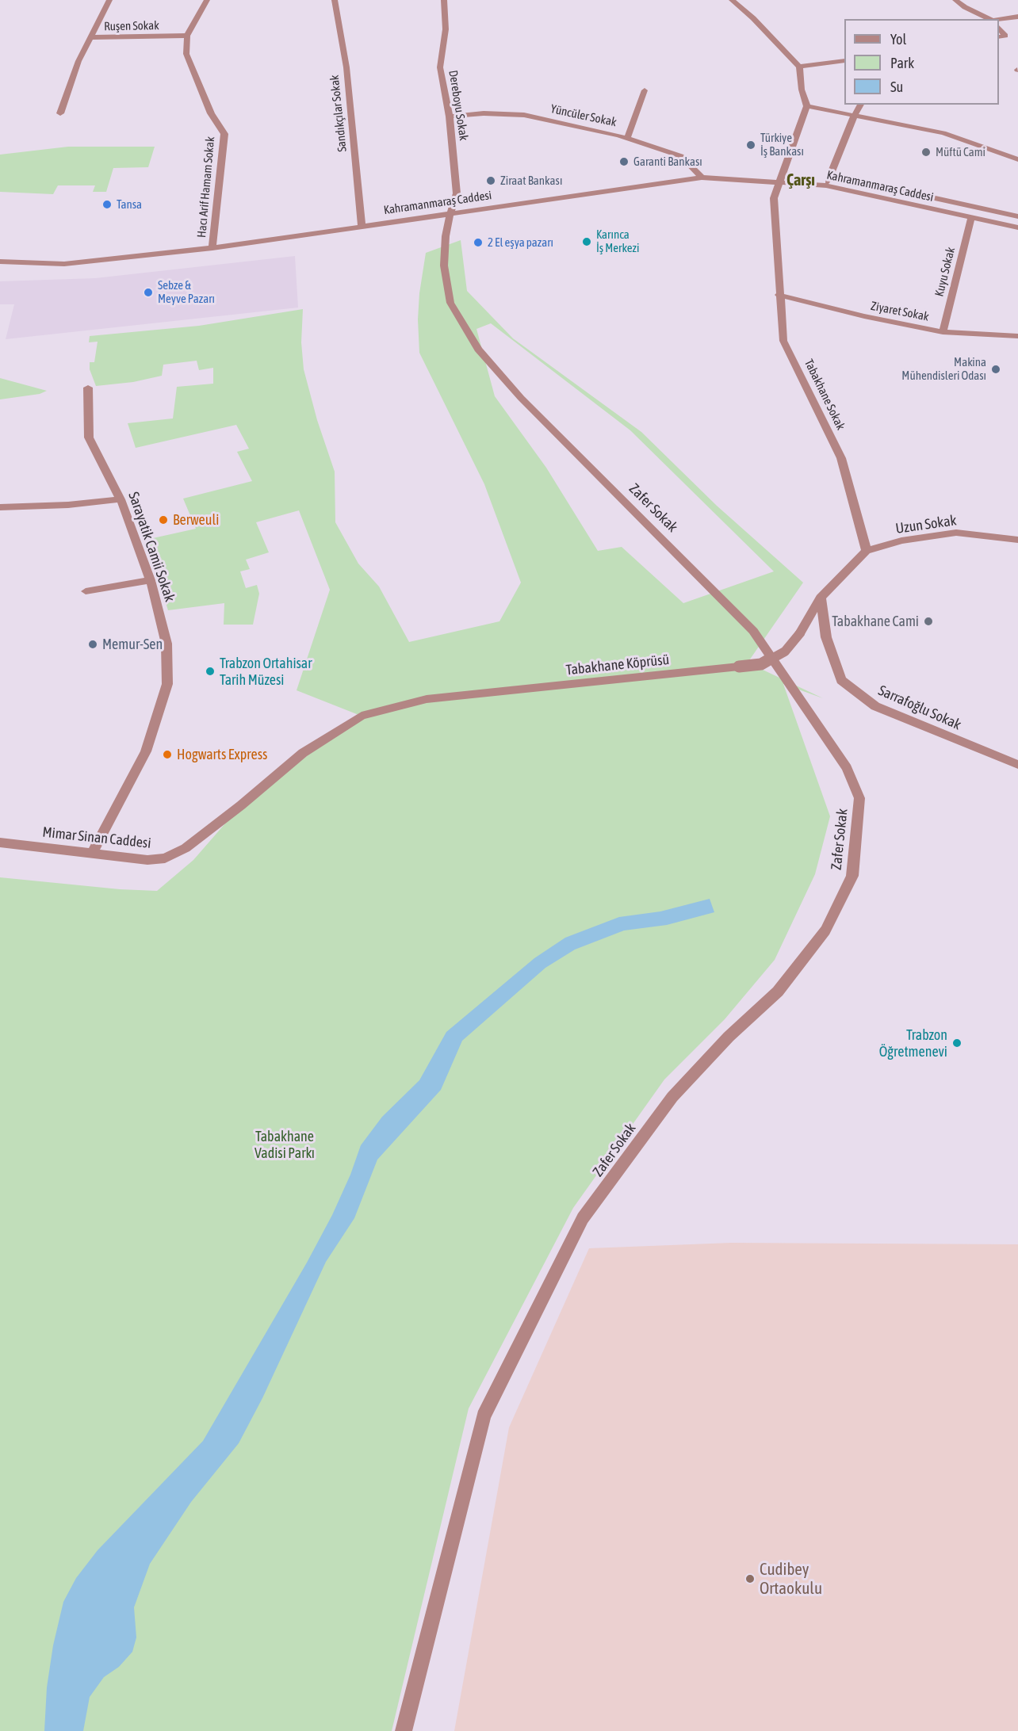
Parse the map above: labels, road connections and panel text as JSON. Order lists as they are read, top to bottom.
{
  "streets": {
    "street": [
      "Ruşen Sokak",
      "Dereboyu Sokak",
      "Sandıkçılar Sokak",
      "Yüncüler Sokak",
      "Kahramanmaraş Caddesi",
      "Hacı Arif Hamam Sokak",
      "Kuyu Sokak",
      "Ziyaret Sokak",
      "Tabakhane Sokak",
      "Zafer Sokak",
      "Uzun Sokak",
      "Sarayatik Camii Sokak",
      "Tabakhane Köprüsü",
      "Sarrafoğlu Sokak",
      "Mimar Sinan Caddesi"
    ]
  },
  "crossings": [
    ["Ruşen Sokak", "Hacı Arif Hamam Sokak"],
    ["Dereboyu Sokak", "Yüncüler Sokak"],
    ["Dereboyu Sokak", "Kahramanmaraş Caddesi"],
    ["Dereboyu Sokak", "Zafer Sokak"],
    ["Sandıkçılar Sokak", "Kahramanmaraş Caddesi"],
    ["Yüncüler Sokak", "Kahramanmaraş Caddesi"],
    ["Kahramanmaraş Caddesi", "Hacı Arif Hamam Sokak"],
    ["Kahramanmaraş Caddesi", "Kuyu Sokak"],
    ["Kahramanmaraş Caddesi", "Tabakhane Sokak"],
    ["Kahramanmaraş Caddesi", "Zafer Sokak"],
    ["Kuyu Sokak", "Ziyaret Sokak"],
    ["Ziyaret Sokak", "Tabakhane Sokak"],
    ["Tabakhane Sokak", "Uzun Sokak"],
    ["Sarayatik Camii Sokak", "Mimar Sinan Caddesi"],
    ["Tabakhane Köprüsü", "Sarrafoğlu Sokak"],
    ["Tabakhane Köprüsü", "Mimar Sinan Caddesi"]
  ],
  "districts": ["Çarşı"],
  "parks": ["Tabakhane Vadisi Parkı"],
  "places": [
    "Türkiye İş Bankası",
    "Müftü Cami",
    "Garanti Bankası",
    "Ziraat Bankası",
    "Tansa",
    "Karınca İş Merkezi",
    "2 El eşya pazarı",
    "Sebze & Meyve Pazarı",
    "Makina Mühendisleri Odası",
    "Berweuli",
    "Tabakhane Cami",
    "Memur-Sen",
    "Trabzon Ortahisar Tarih Müzesi",
    "Hogwarts Express",
    "Trabzon Öğretmenevi",
    "Cudibey Ortaokulu"
  ],
  "legend": ["Yol", "Park", "Su"]
}
